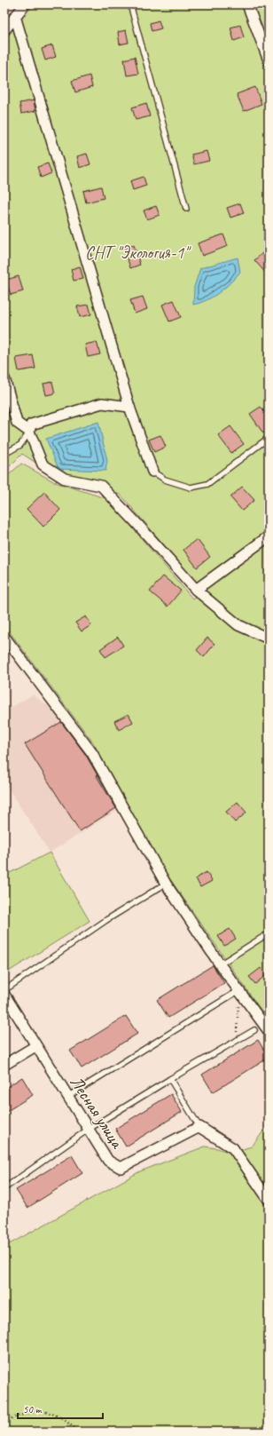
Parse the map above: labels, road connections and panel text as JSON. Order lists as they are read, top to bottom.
{
  "streets": {
    "street": ["Лесная улица"]
  },
  "parks": ["СНТ \"Экология-1\""],
  "scale_bar": "50 m"
}
